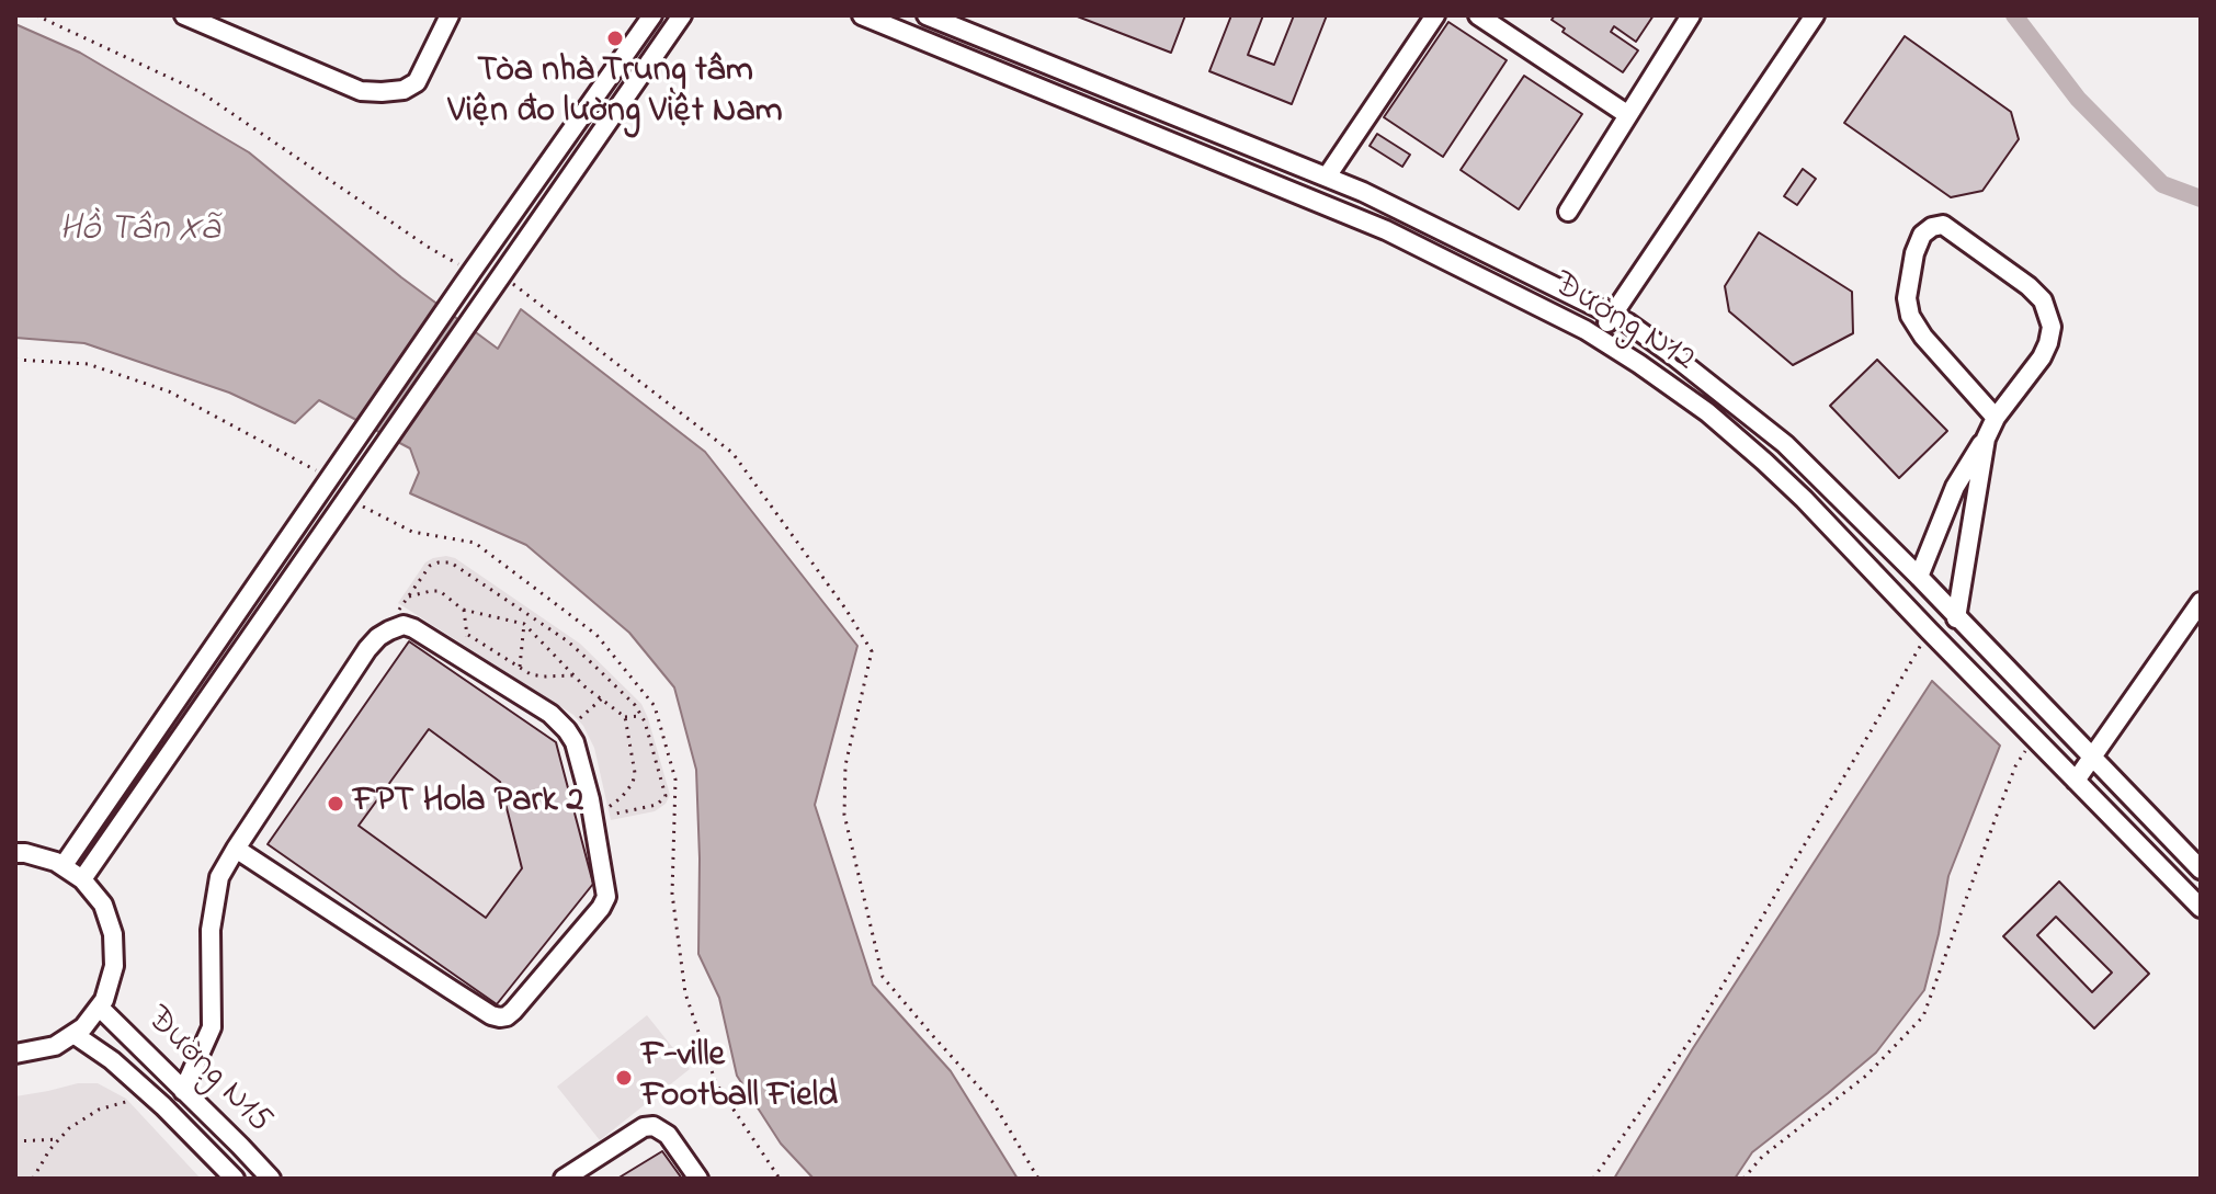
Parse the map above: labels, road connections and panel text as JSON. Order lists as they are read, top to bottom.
{
  "streets": {
    "street": ["Đường N12", "Đường N15"]
  },
  "water": ["Hồ Tân Xã"],
  "places": ["Tòa nhà Trung tâm Viện đo lường Việt Nam", "FPT Hola Park 2", "F-ville Football Field"]
}
